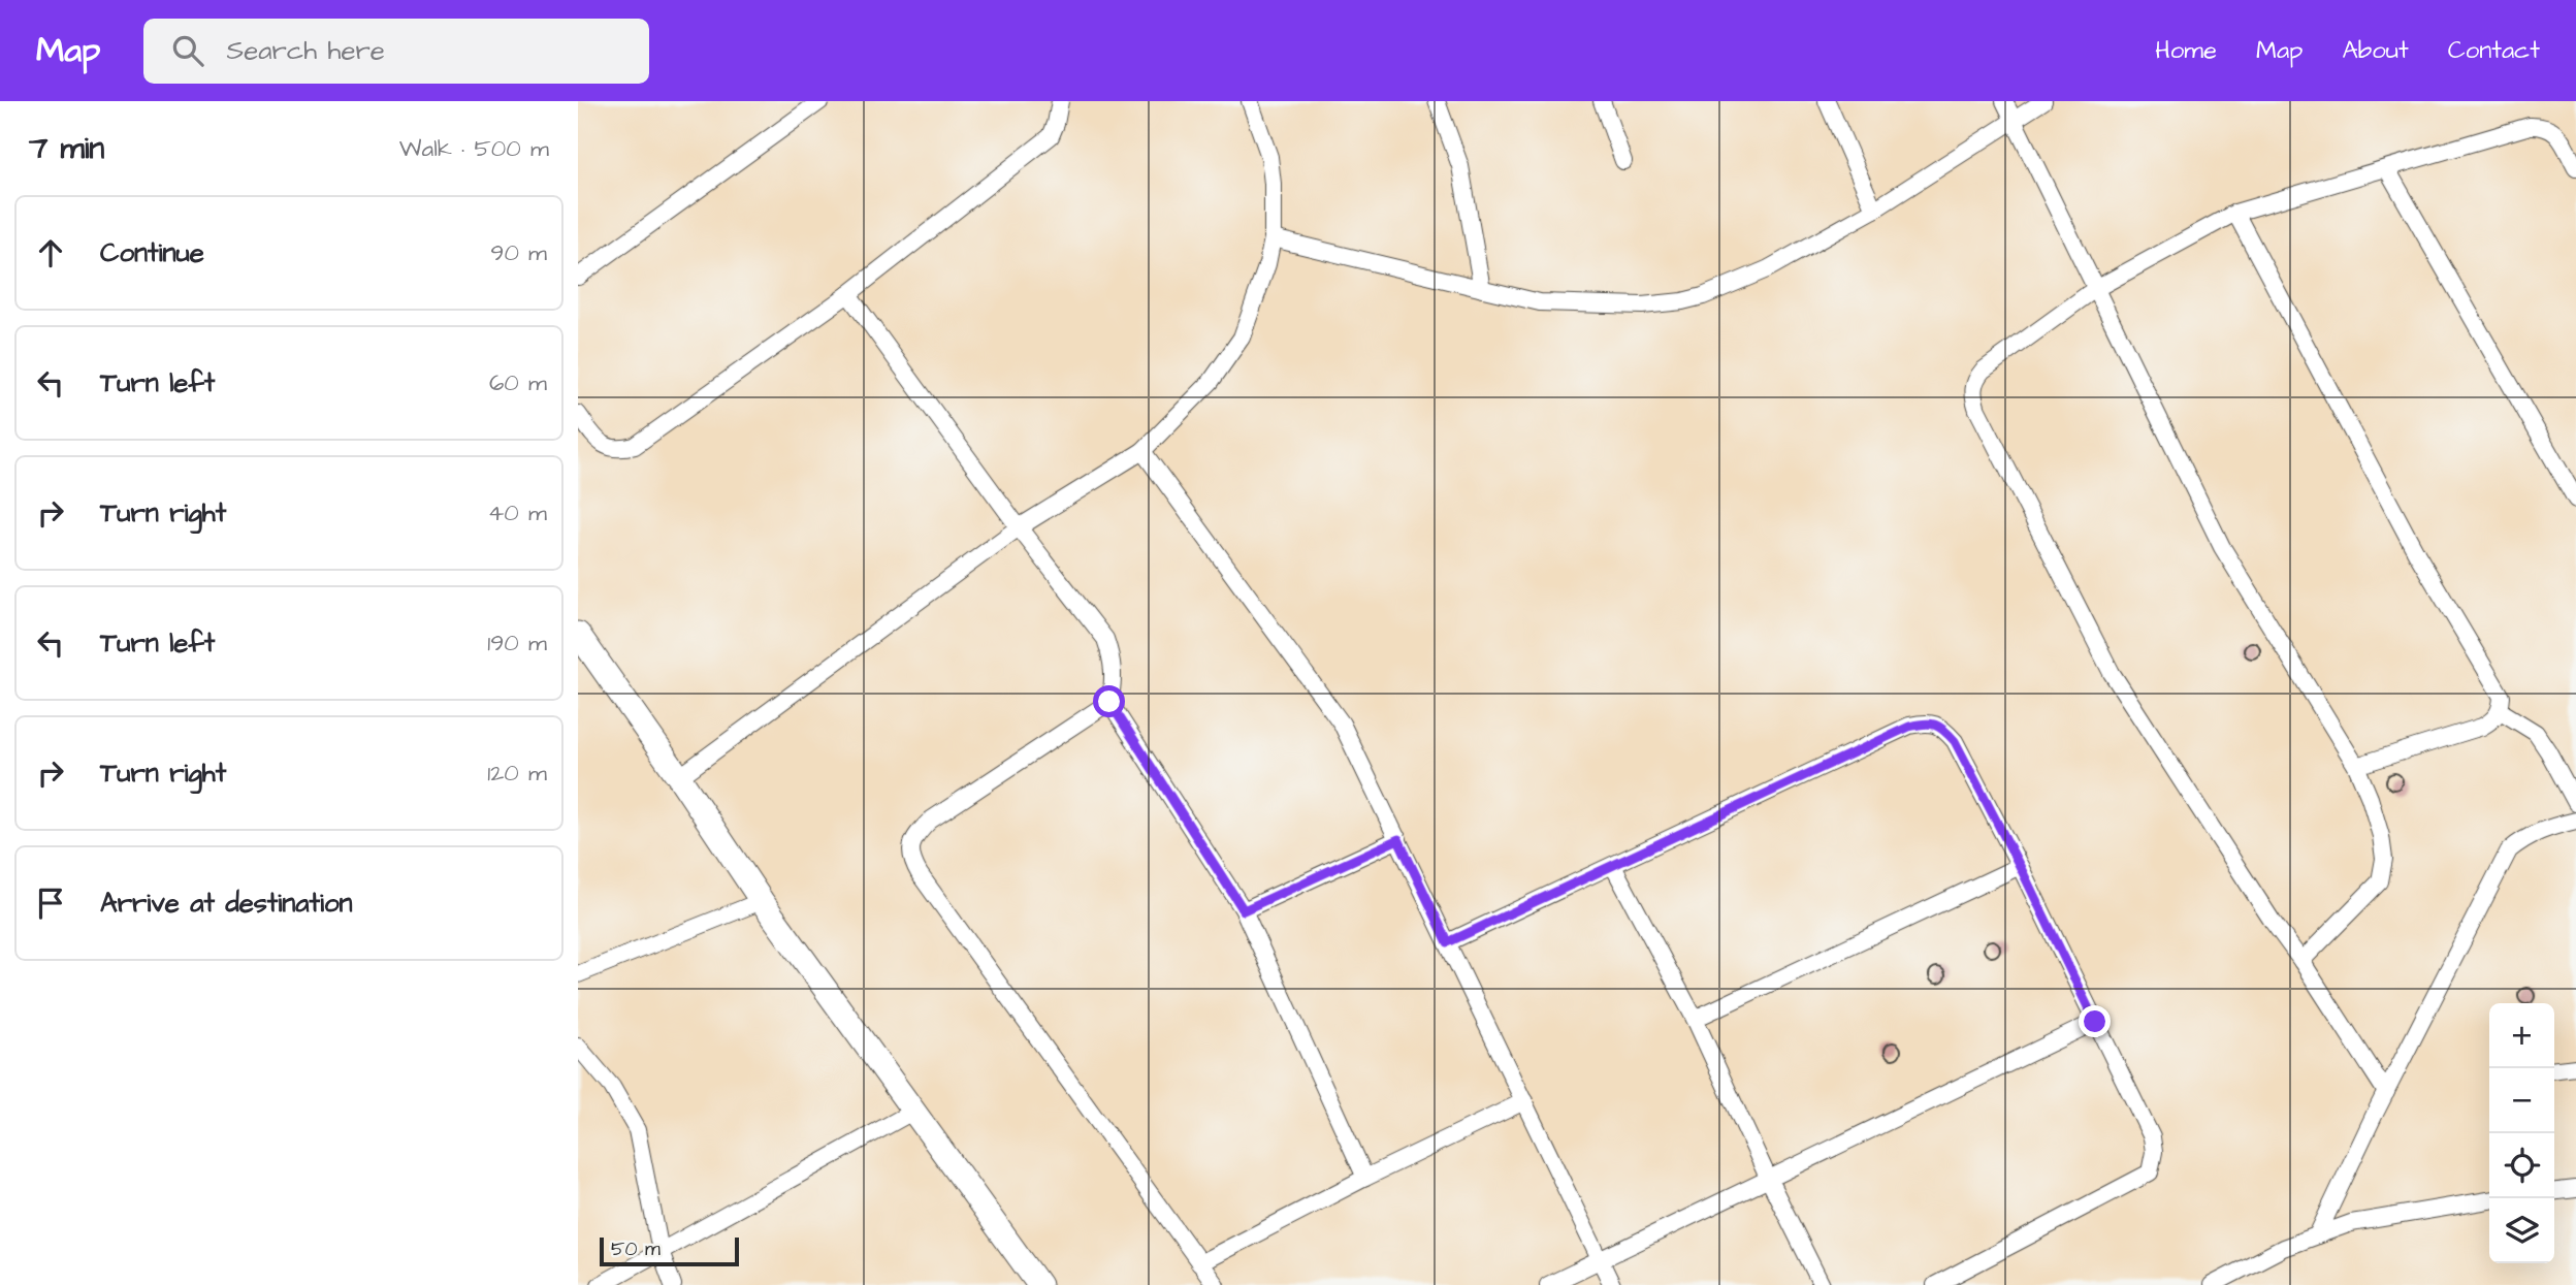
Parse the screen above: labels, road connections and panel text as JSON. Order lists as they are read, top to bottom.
{
  "scale_bar": "50 m",
  "page": {
    "header": "Map",
    "search": "Search here",
    "nav": [
      "Home",
      "Map",
      "About",
      "Contact"
    ],
    "heading": ["7 min", "Walk · 500 m"],
    "list": [
      ["Continue", "90 m"],
      ["Turn left", "60 m"],
      ["Turn right", "40 m"],
      ["Turn left", "190 m"],
      ["Turn right", "120 m"],
      "Arrive at destination"
    ],
    "map_buttons": ["+", "−"],
    "scale": "50 m"
  }
}
